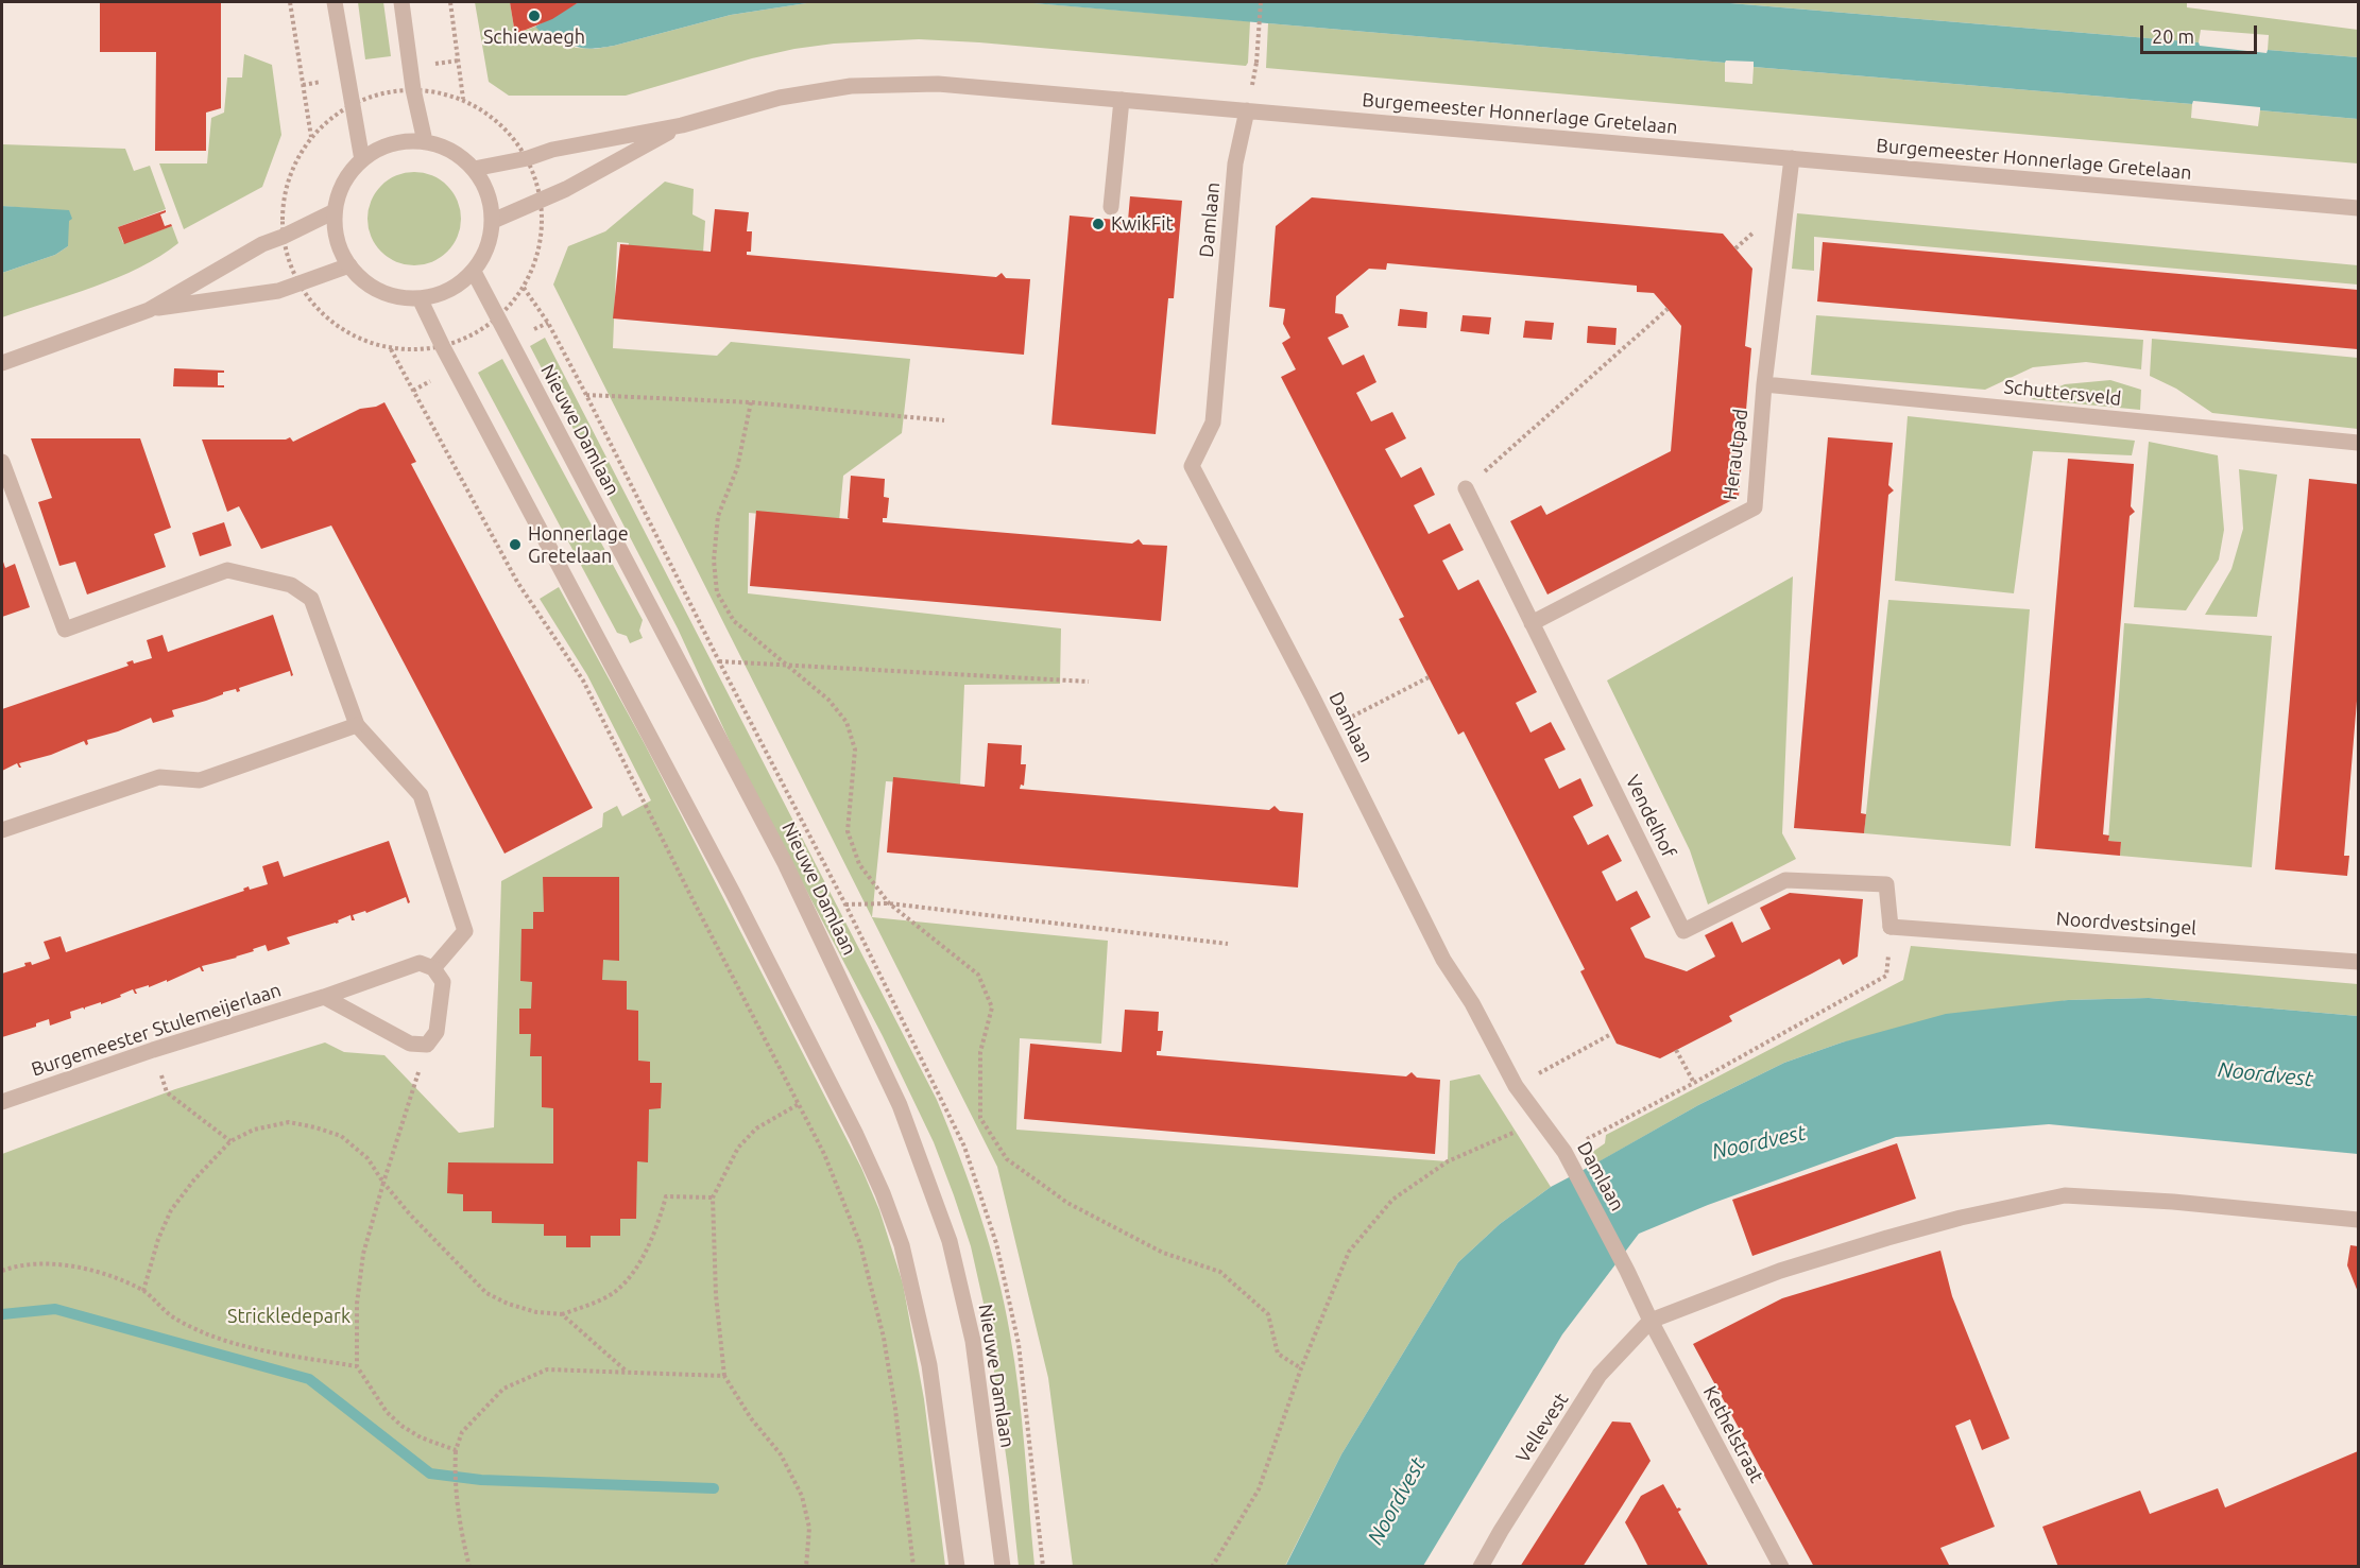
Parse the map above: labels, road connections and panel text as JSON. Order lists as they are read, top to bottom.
{
  "streets": {
    "street": [
      "Burgemeester Honnerlage Gretelaan",
      "Damlaan",
      "Schuttersveld",
      "Nieuwe Damlaan",
      "Herautpad",
      "Vendelhof",
      "Noordvestsingel",
      "Burgemeester Stulemeijerlaan",
      "Vellevest",
      "Kethelstraat"
    ]
  },
  "crossings": [
    ["Burgemeester Honnerlage Gretelaan", "Damlaan"],
    ["Burgemeester Honnerlage Gretelaan", "Nieuwe Damlaan"],
    ["Burgemeester Honnerlage Gretelaan", "Herautpad"],
    ["Damlaan", "Vellevest"],
    ["Damlaan", "Kethelstraat"],
    ["Schuttersveld", "Herautpad"],
    ["Herautpad", "Vendelhof"],
    ["Vendelhof", "Noordvestsingel"],
    ["Vellevest", "Kethelstraat"]
  ],
  "water": ["Noordvest"],
  "parks": ["Strickledepark"],
  "places": ["Schiewaegh", "KwikFit", "Honnerlage Gretelaan"],
  "scale_bar": "20 m"
}
